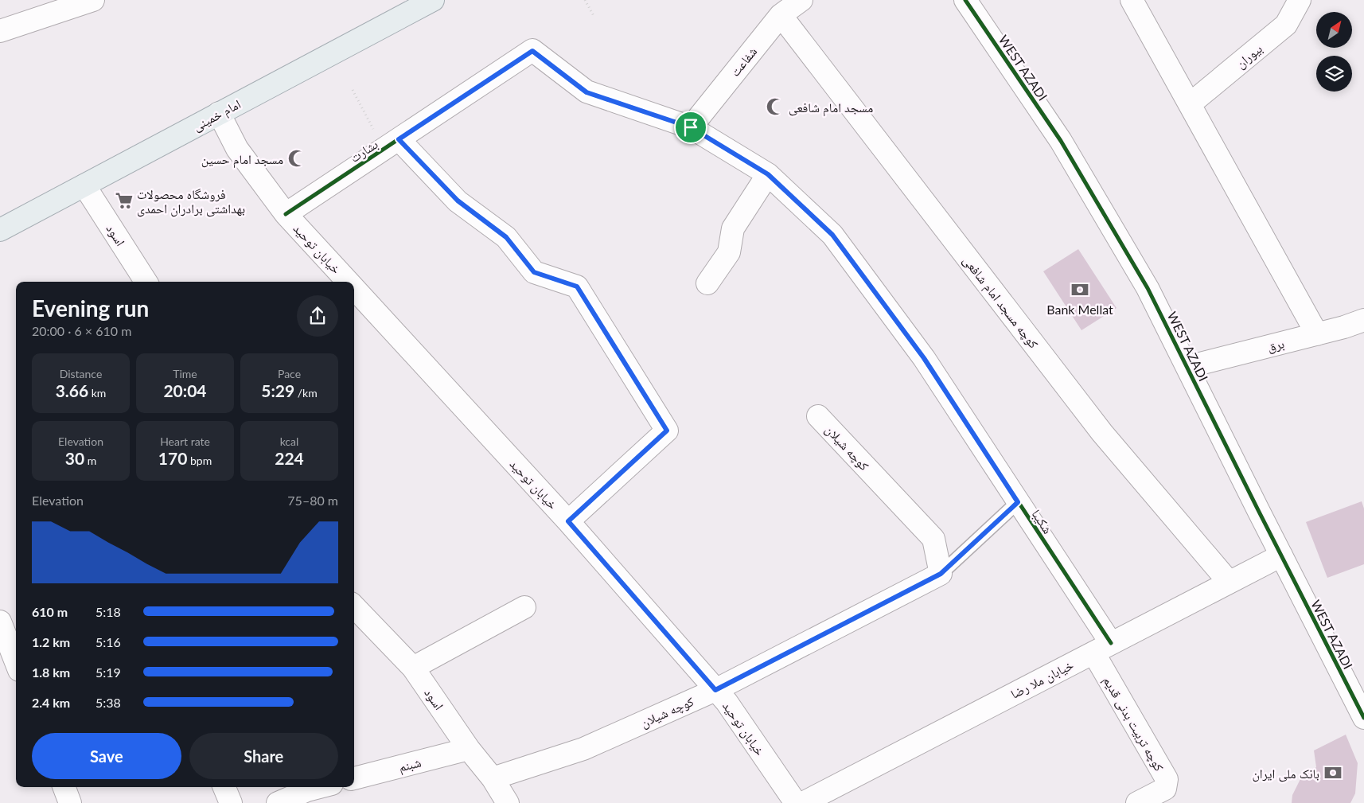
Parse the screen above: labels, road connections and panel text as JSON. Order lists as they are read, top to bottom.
{
  "streets": {
    "main road": ["امام خمینی"],
    "street": [
      "بیوران",
      "شفاعت",
      "WEST AZADI",
      "بشارت",
      "اسود",
      "خیابان توحید",
      "کوچه مسجد امام شافعی",
      "برق",
      "کوچه شیلان",
      "شکیبا",
      "خیابان ملا رضا",
      "کوچه تربیت بدنی قدیم",
      "شبنم"
    ]
  },
  "crossings": [
    ["شفاعت", "کوچه مسجد امام شافعی"],
    ["شفاعت", "شکیبا"],
    ["WEST AZADI", "برق"],
    ["WEST AZADI", "خیابان ملا رضا"],
    ["امام خمینی", "اسود"],
    ["امام خمینی", "خیابان توحید"],
    ["بشارت", "خیابان توحید"],
    ["بشارت", "شکیبا"],
    ["اسود", "کوچه شیلان"],
    ["اسود", "شبنم"],
    ["خیابان توحید", "کوچه شیلان"],
    ["کوچه مسجد امام شافعی", "خیابان ملا رضا"],
    ["کوچه شیلان", "شکیبا"],
    ["شکیبا", "خیابان ملا رضا"],
    ["شکیبا", "کوچه تربیت بدنی قدیم"],
    ["خیابان ملا رضا", "کوچه تربیت بدنی قدیم"]
  ],
  "places": {
    "mosque": ["مسجد امام شافعی", "مسجد امام حسین"],
    "supermarket": ["فروشگاه محصولات بهداشتی برادران احمدی"],
    "bank": ["Bank Mellat", "بانک ملی ایران"]
  },
  "north": "top right",
  "page": {
    "heading": ["Evening run", "20:00 · 6 × 610 m"],
    "stats": [
      ["Distance", "3.66 km"],
      ["Time", "20:04"],
      ["Pace", "5:29 /km"],
      ["Elevation", "30 m"],
      ["Heart rate", "170 bpm"],
      ["kcal", "224"]
    ],
    "chart": ["Elevation", "75–80 m"],
    "list": [
      {
        "name": "610 m",
        "note": "5:18"
      },
      {
        "name": "1.2 km",
        "note": "5:16"
      },
      {
        "name": "1.8 km",
        "note": "5:19"
      },
      {
        "name": "2.4 km",
        "note": "5:38"
      }
    ],
    "buttons": ["Save", "Share"]
  }
}
